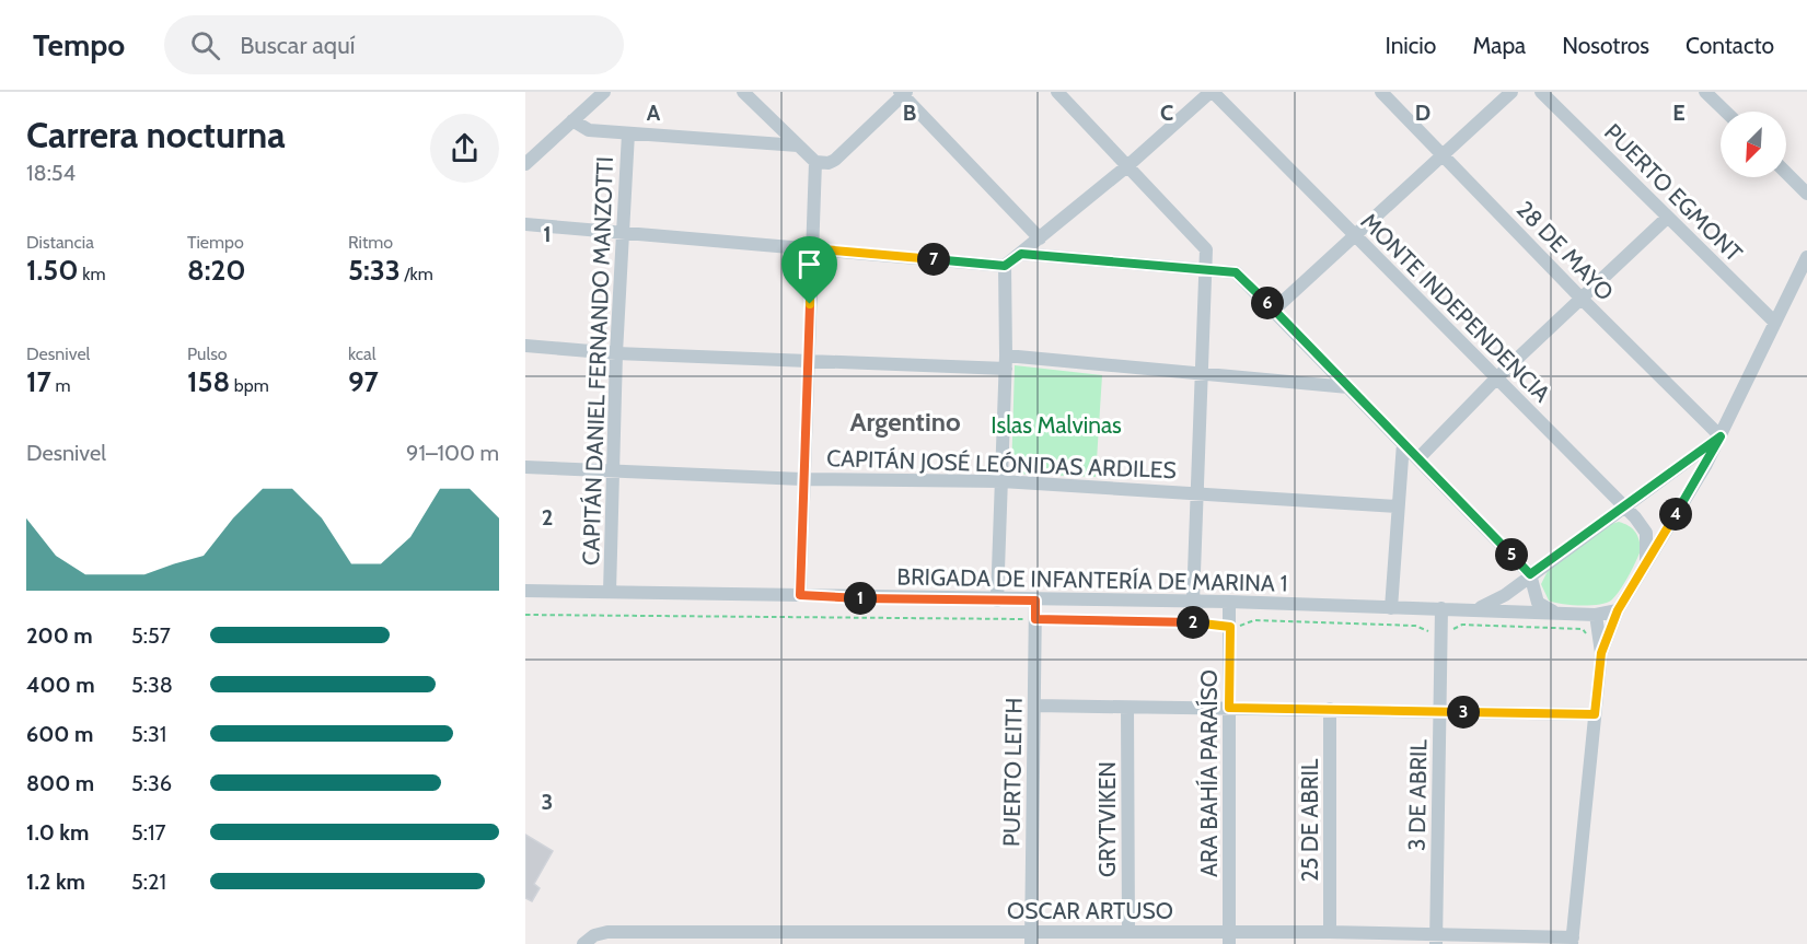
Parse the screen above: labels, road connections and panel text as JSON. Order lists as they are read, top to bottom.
{
  "streets": {
    "street": [
      "PUERTO EGMONT",
      "28 DE MAYO",
      "MONTE INDEPENDENCIA",
      "CAPITÁN DANIEL FERNANDO MANZOTTI",
      "CAPITÁN JOSÉ LEÓNIDAS ARDILES",
      "BRIGADA DE INFANTERÍA DE MARINA 1",
      "PUERTO LEITH",
      "ARA BAHÍA PARAÍSO",
      "3 DE ABRIL",
      "GRYTVIKEN",
      "25 DE ABRIL",
      "OSCAR ARTUSO"
    ]
  },
  "crossings": [
    ["CAPITÁN DANIEL FERNANDO MANZOTTI", "CAPITÁN JOSÉ LEÓNIDAS ARDILES"],
    ["CAPITÁN DANIEL FERNANDO MANZOTTI", "BRIGADA DE INFANTERÍA DE MARINA 1"],
    ["BRIGADA DE INFANTERÍA DE MARINA 1", "PUERTO LEITH"],
    ["BRIGADA DE INFANTERÍA DE MARINA 1", "ARA BAHÍA PARAÍSO"],
    ["BRIGADA DE INFANTERÍA DE MARINA 1", "3 DE ABRIL"],
    ["PUERTO LEITH", "OSCAR ARTUSO"],
    ["ARA BAHÍA PARAÍSO", "OSCAR ARTUSO"],
    ["3 DE ABRIL", "OSCAR ARTUSO"],
    ["GRYTVIKEN", "OSCAR ARTUSO"],
    ["25 DE ABRIL", "OSCAR ARTUSO"]
  ],
  "districts": ["Argentino"],
  "parks": ["Islas Malvinas"],
  "north": "bottom left",
  "page": {
    "header": "Tempo",
    "search": "Buscar aquí",
    "nav": [
      "Inicio",
      "Mapa",
      "Nosotros",
      "Contacto"
    ],
    "heading": ["Carrera nocturna", "18:54"],
    "stats": [
      ["Distancia", "1.50 km"],
      ["Tiempo", "8:20"],
      ["Ritmo", "5:33 /km"],
      ["Desnivel", "17 m"],
      ["Pulso", "158 bpm"],
      ["kcal", "97"]
    ],
    "pins": [
      "7",
      "6",
      "4",
      "5",
      "1",
      "2",
      "3"
    ],
    "chart": ["Desnivel", "91–100 m"],
    "list": [
      {
        "name": "200 m",
        "note": "5:57"
      },
      {
        "name": "400 m",
        "note": "5:38"
      },
      {
        "name": "600 m",
        "note": "5:31"
      },
      {
        "name": "800 m",
        "note": "5:36"
      },
      {
        "name": "1.0 km",
        "note": "5:17"
      },
      {
        "name": "1.2 km",
        "note": "5:21"
      }
    ]
  },
  "grid": {
    "columns": [
      "A",
      "B",
      "C",
      "D",
      "E"
    ],
    "rows": ["1", "2", "3"]
  }
}
